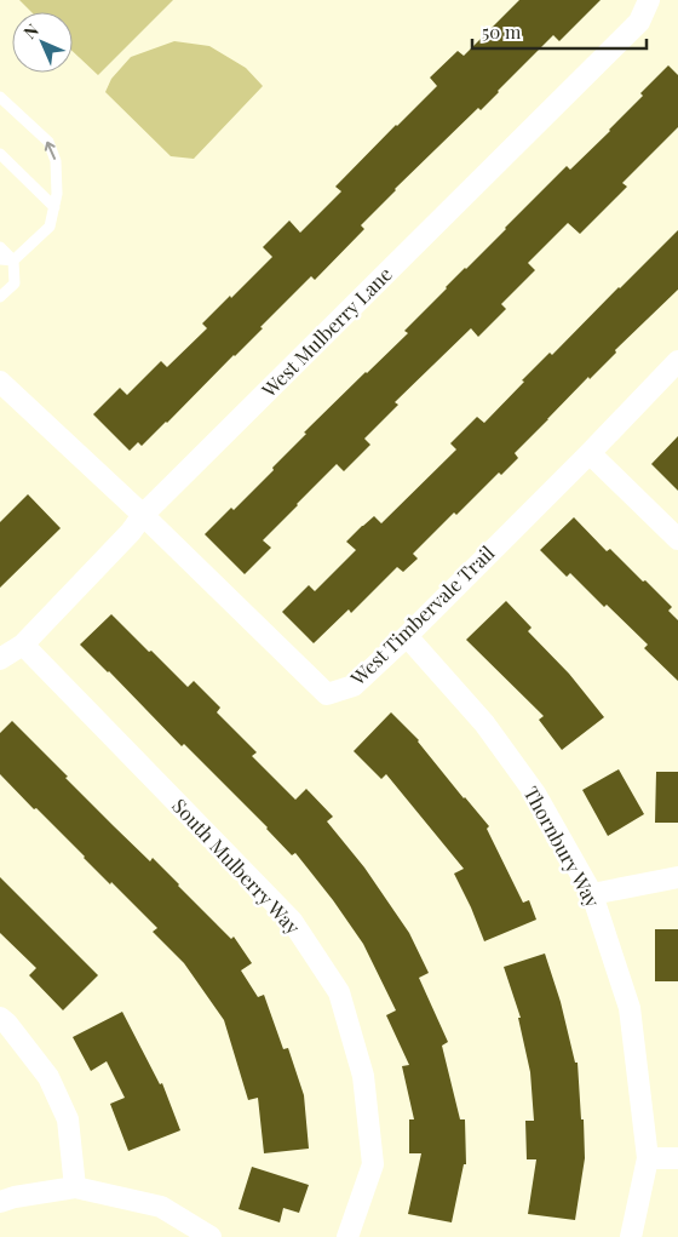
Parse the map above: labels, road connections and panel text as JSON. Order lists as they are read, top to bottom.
{
  "streets": {
    "street": [
      "West Mulberry Lane",
      "West Timbervale Trail",
      "Thornbury Way",
      "South Mulberry Way"
    ]
  },
  "crossings": [
    ["West Mulberry Lane", "West Timbervale Trail"],
    ["West Mulberry Lane", "South Mulberry Way"],
    ["West Timbervale Trail", "Thornbury Way"]
  ],
  "scale_bar": "50 m",
  "north": "top left"
}
